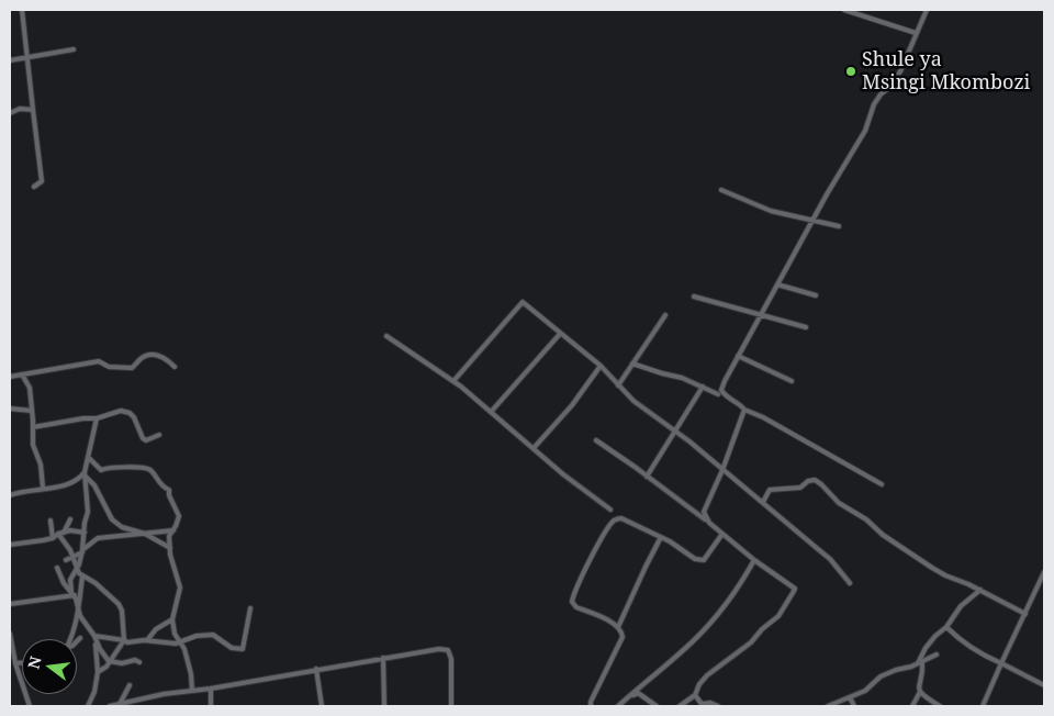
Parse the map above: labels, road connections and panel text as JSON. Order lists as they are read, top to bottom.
{
  "places": ["Shule ya Msingi Mkombozi"],
  "north": "left"
}
